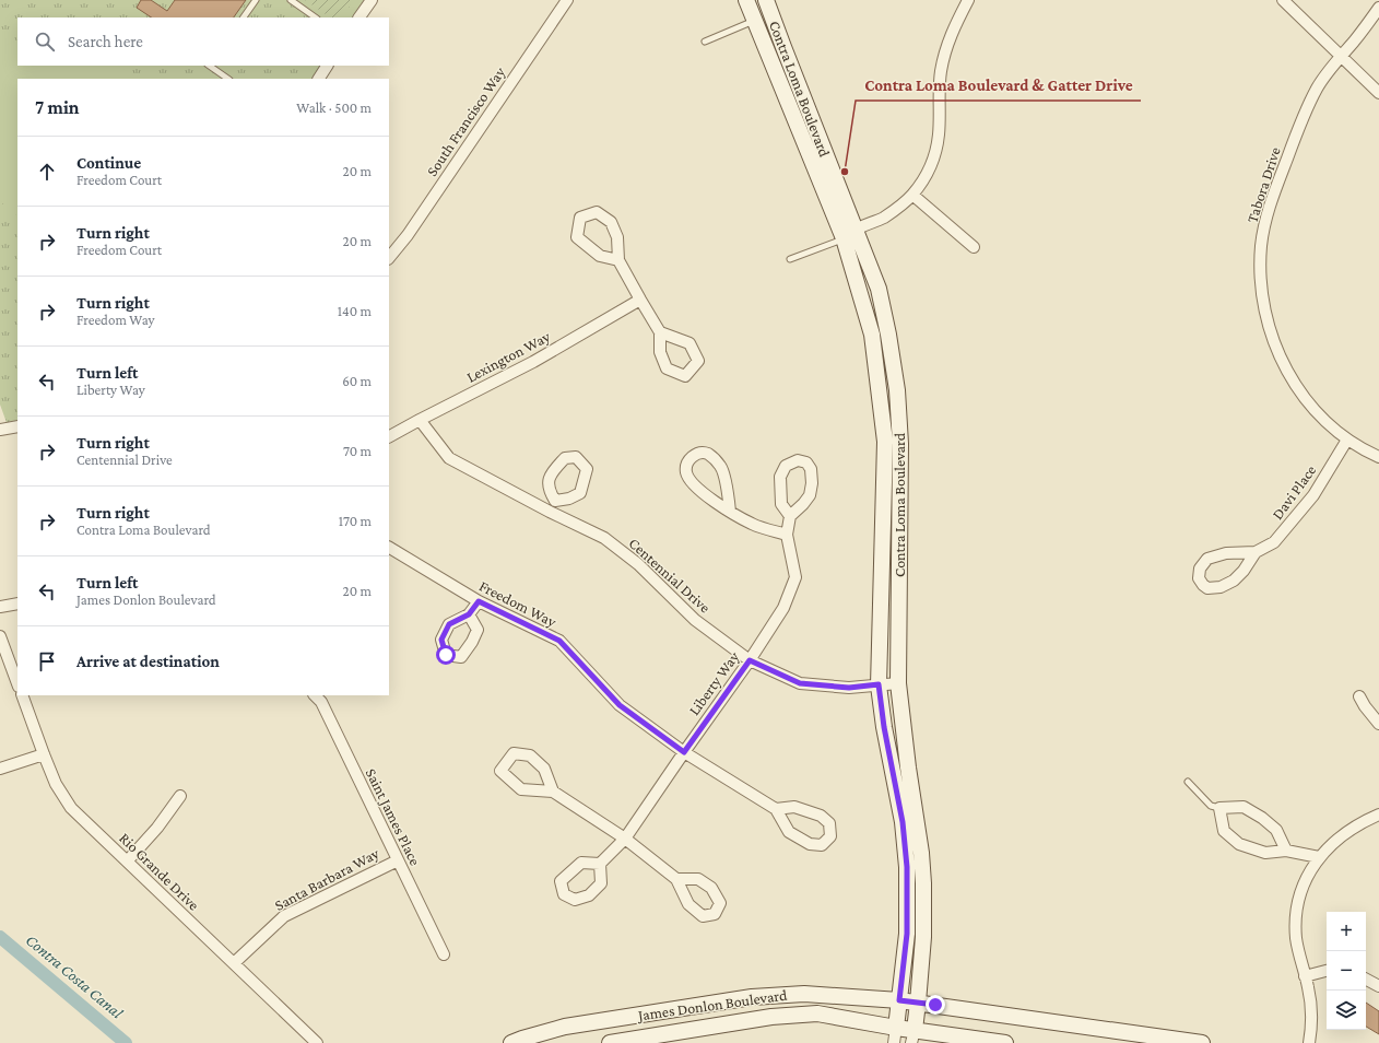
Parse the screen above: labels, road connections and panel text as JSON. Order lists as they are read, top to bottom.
{
  "streets": {
    "main road": ["Contra Loma Boulevard", "James Donlon Boulevard"],
    "street": [
      "South Francisco Way",
      "Tabora Drive",
      "Lexington Way",
      "Davi Place",
      "Centennial Drive",
      "Freedom Way",
      "Liberty Way",
      "Saint James Place",
      "Rio Grande Drive",
      "Santa Barbara Way"
    ]
  },
  "crossings": [
    ["Contra Loma Boulevard", "Centennial Drive"],
    ["Contra Loma Boulevard", "James Donlon Boulevard"],
    ["Tabora Drive", "Davi Place"],
    ["Lexington Way", "Centennial Drive"],
    ["Centennial Drive", "Liberty Way"],
    ["Freedom Way", "Liberty Way"],
    ["Saint James Place", "Santa Barbara Way"],
    ["Rio Grande Drive", "Santa Barbara Way"]
  ],
  "water": ["Contra Costa Canal"],
  "places": ["Contra Loma Boulevard & Gatter Drive"],
  "page": {
    "search": "Search here",
    "heading": ["7 min", "Walk · 500 m"],
    "list": [
      ["Continue", "Freedom Court", "20 m"],
      ["Turn right", "Freedom Court", "20 m"],
      ["Turn right", "Freedom Way", "140 m"],
      ["Turn left", "Liberty Way", "60 m"],
      ["Turn right", "Centennial Drive", "70 m"],
      ["Turn right", "Contra Loma Boulevard", "170 m"],
      ["Turn left", "James Donlon Boulevard", "20 m"],
      "Arrive at destination"
    ],
    "map_buttons": ["+", "−"]
  }
}
